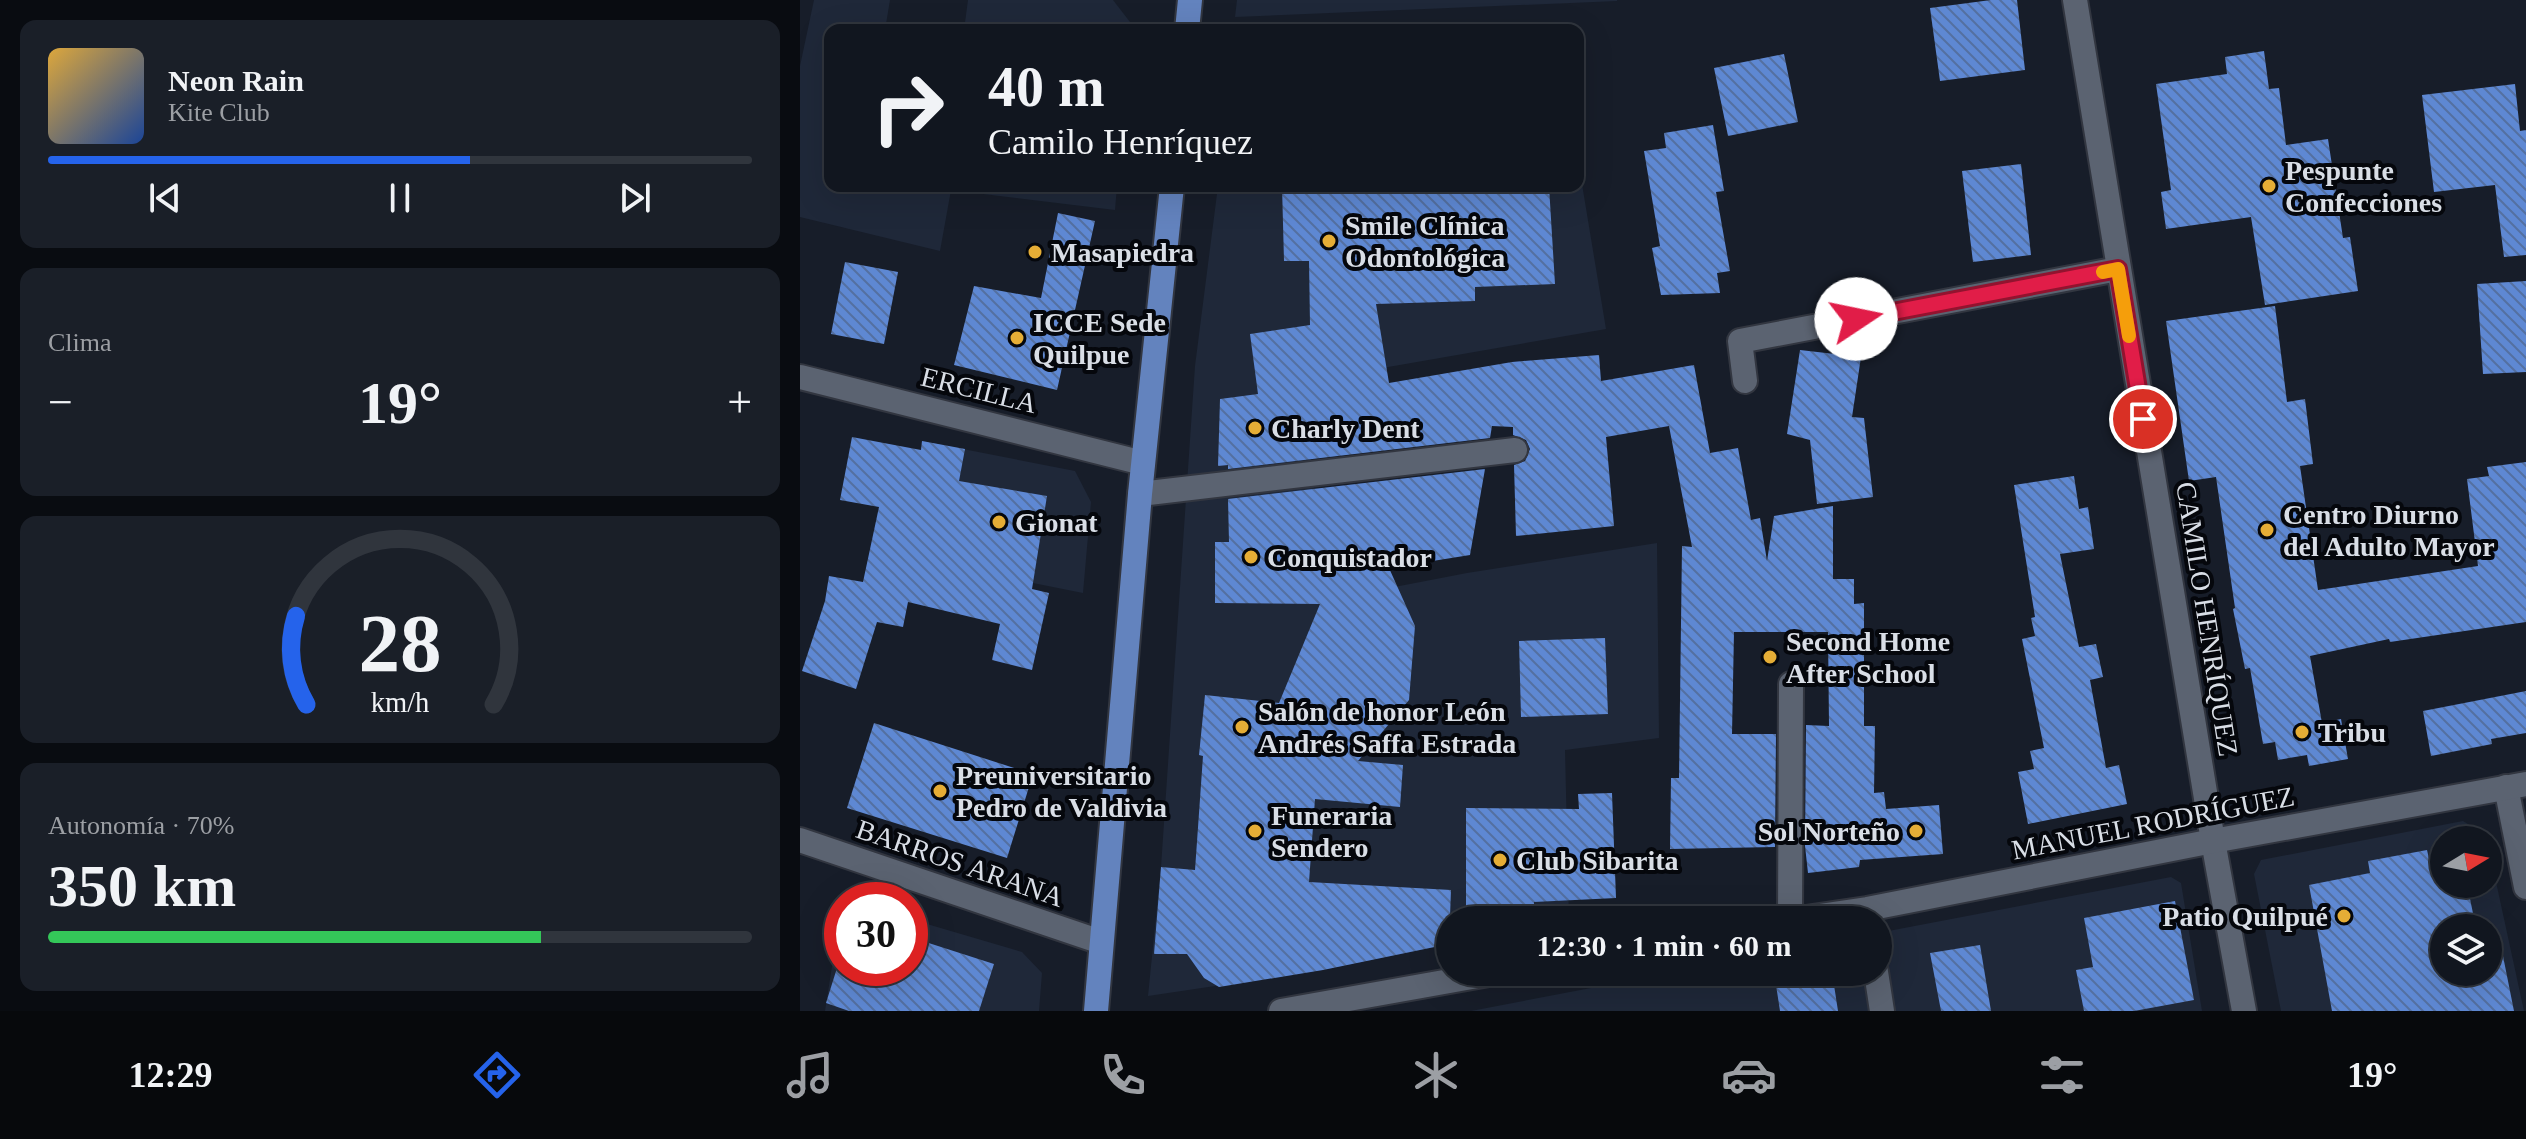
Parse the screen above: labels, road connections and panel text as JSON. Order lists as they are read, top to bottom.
{
  "streets": {
    "street": [
      "ERCILLA",
      "CAMILO HENRÍQUEZ",
      "MANUEL RODRÍGUEZ",
      "BARROS ARANA"
    ]
  },
  "crossings": [
    ["CAMILO HENRÍQUEZ", "MANUEL RODRÍGUEZ"]
  ],
  "places": [
    "Pespunte Confecciones",
    "Smile Clínica Odontológica",
    "Masapiedra",
    "ICCE Sede Quilpue",
    "Charly Dent",
    "Gionat",
    "Centro Diurno del Adulto Mayor",
    "Conquistador",
    "Second Home After School",
    "Salón de honor León Andrés Saffa Estrada",
    "Tribu",
    "Preuniversitario Pedro de Valdivia",
    "Funeraria Sendero",
    "Sol Norteño",
    "Club Sibarita",
    "Patio Quilpué"
  ],
  "north": "right",
  "page": {
    "turn": ["40 m", "Camilo Henríquez"],
    "song": ["Neon Rain", "Kite Club"],
    "tile": [
      "Clima",
      ["Autonomía · 70%", "350 km"]
    ],
    "heat": ["−", "19°", "+"],
    "limit": "30",
    "trip": "12:30 · 1 min · 60 m",
    "tabs": ["12:29", "19°"],
    "gauge": ["28", "km/h"]
  }
}
